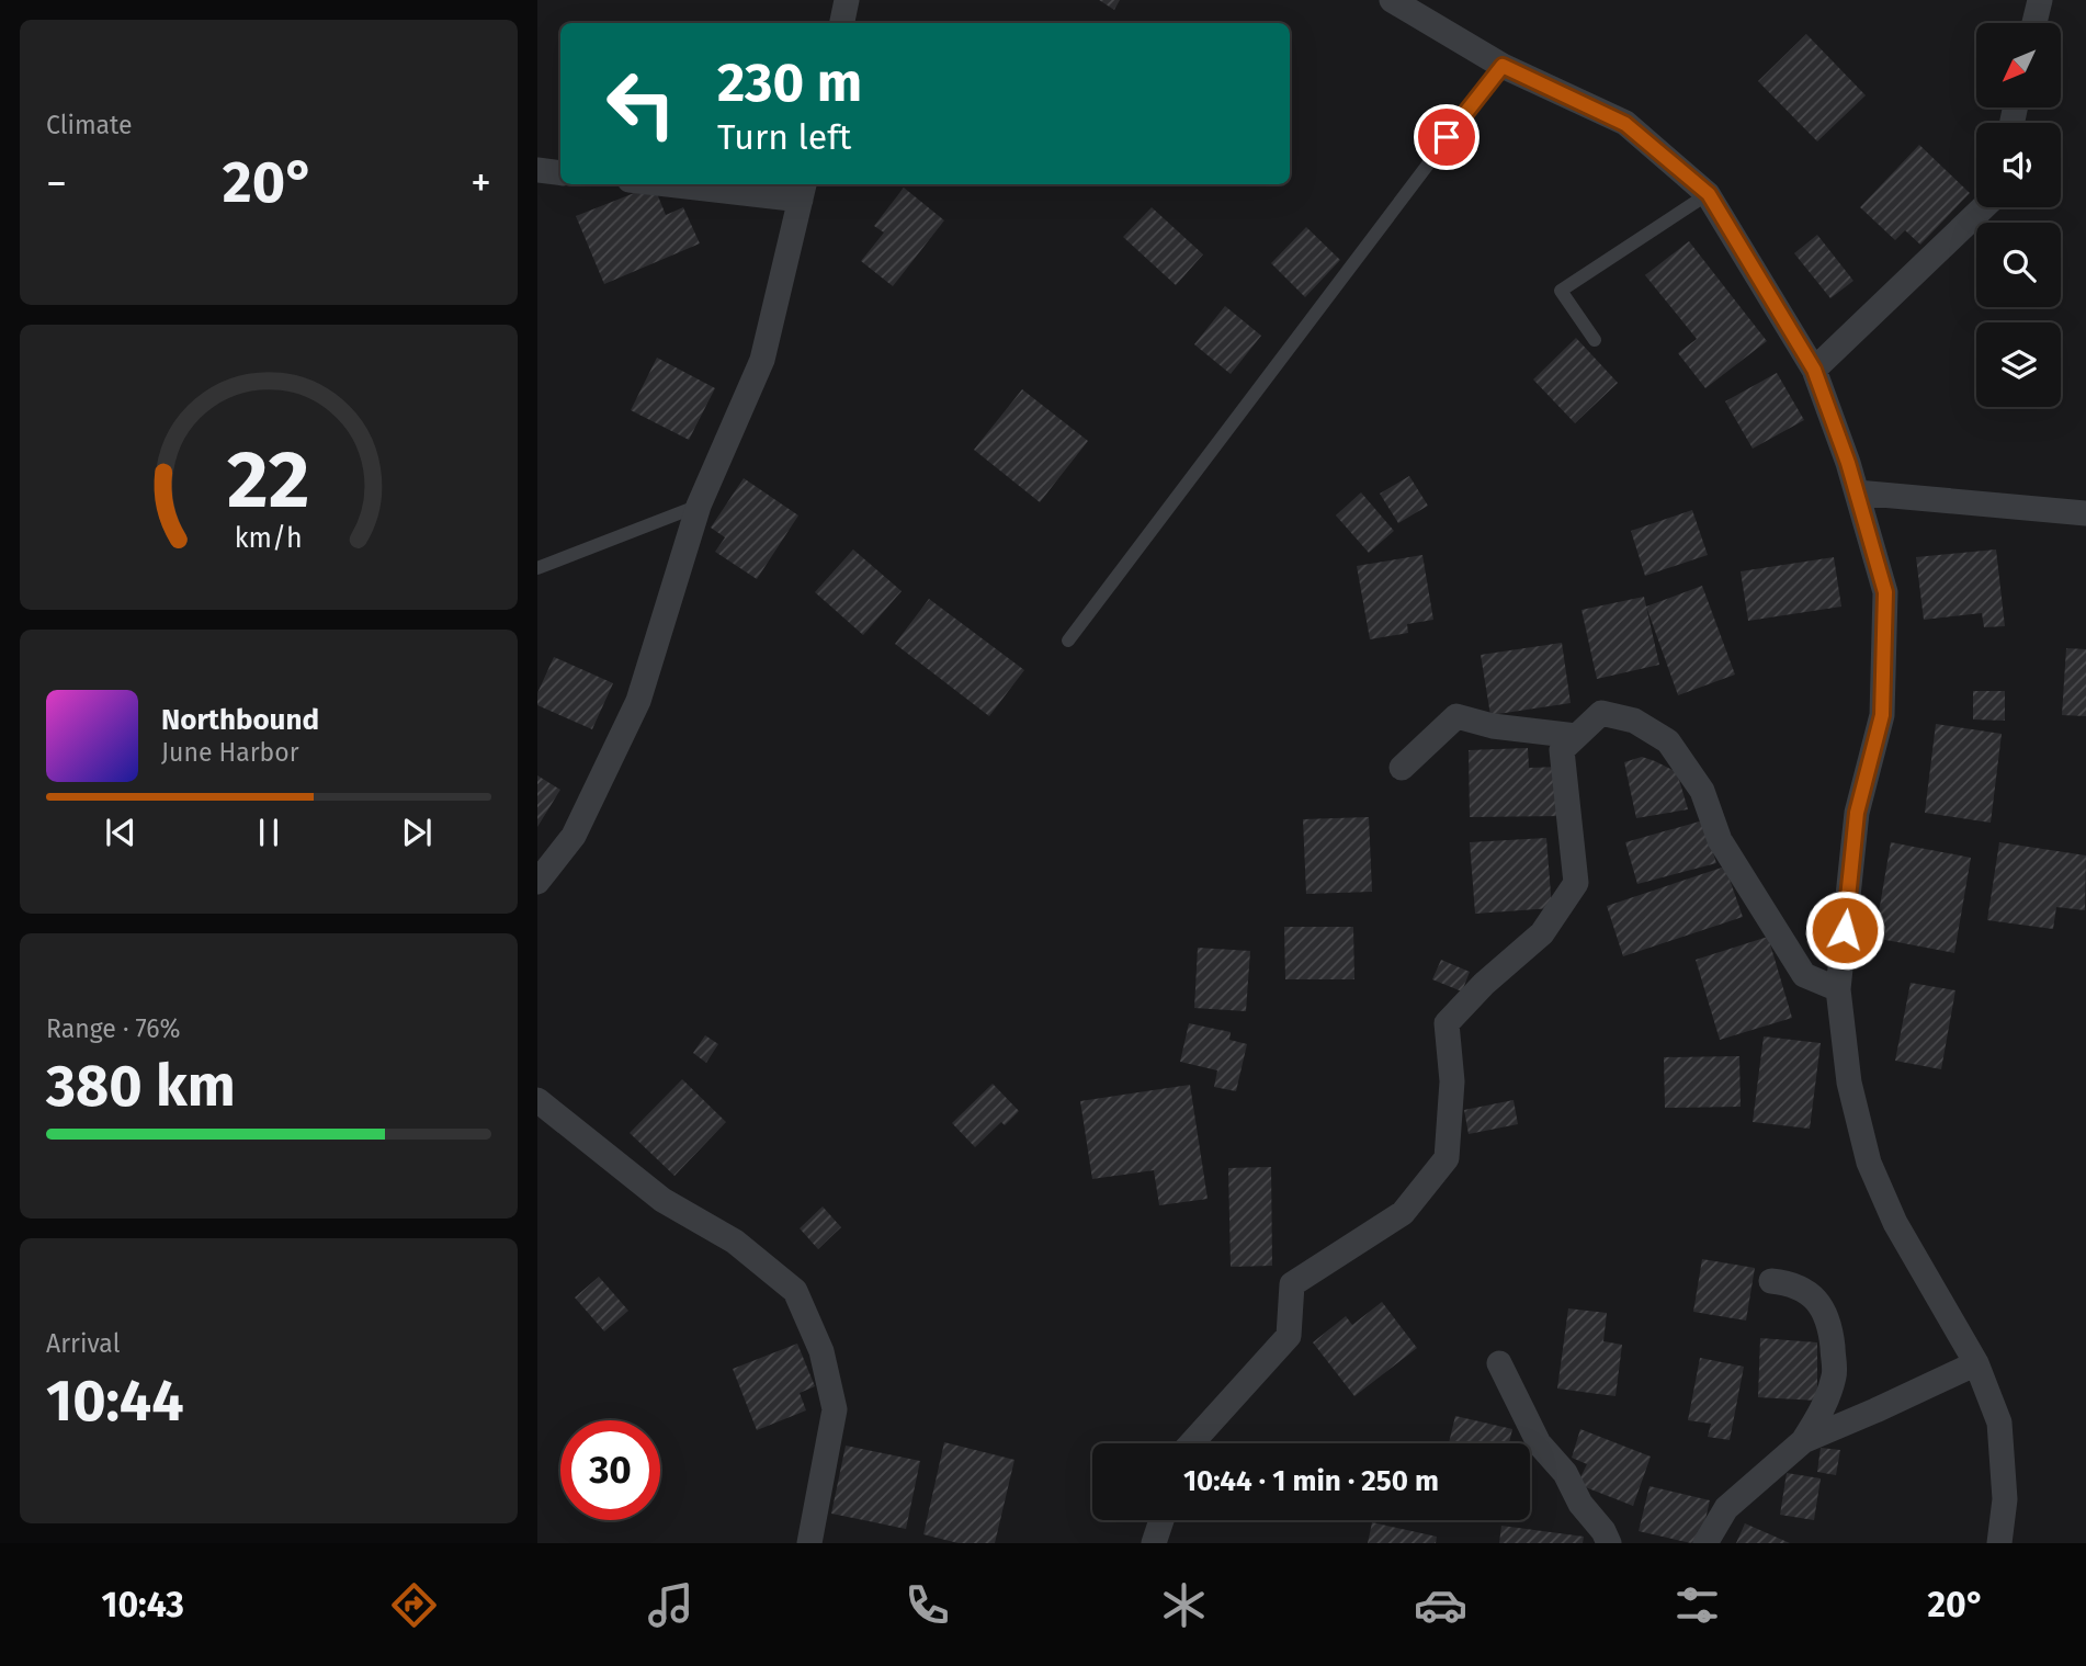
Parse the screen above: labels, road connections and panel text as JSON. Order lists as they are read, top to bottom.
{
  "north": "bottom left",
  "page": {
    "tile": [
      "Climate",
      ["Range · 76%", "380 km"],
      ["Arrival", "10:44"]
    ],
    "turn": ["230 m", "Turn left"],
    "heat": ["−", "20°", "+"],
    "song": ["Northbound", "June Harbor"],
    "limit": "30",
    "trip": "10:44 · 1 min · 250 m",
    "tabs": ["10:43", "20°"],
    "gauge": ["22", "km/h"]
  }
}
